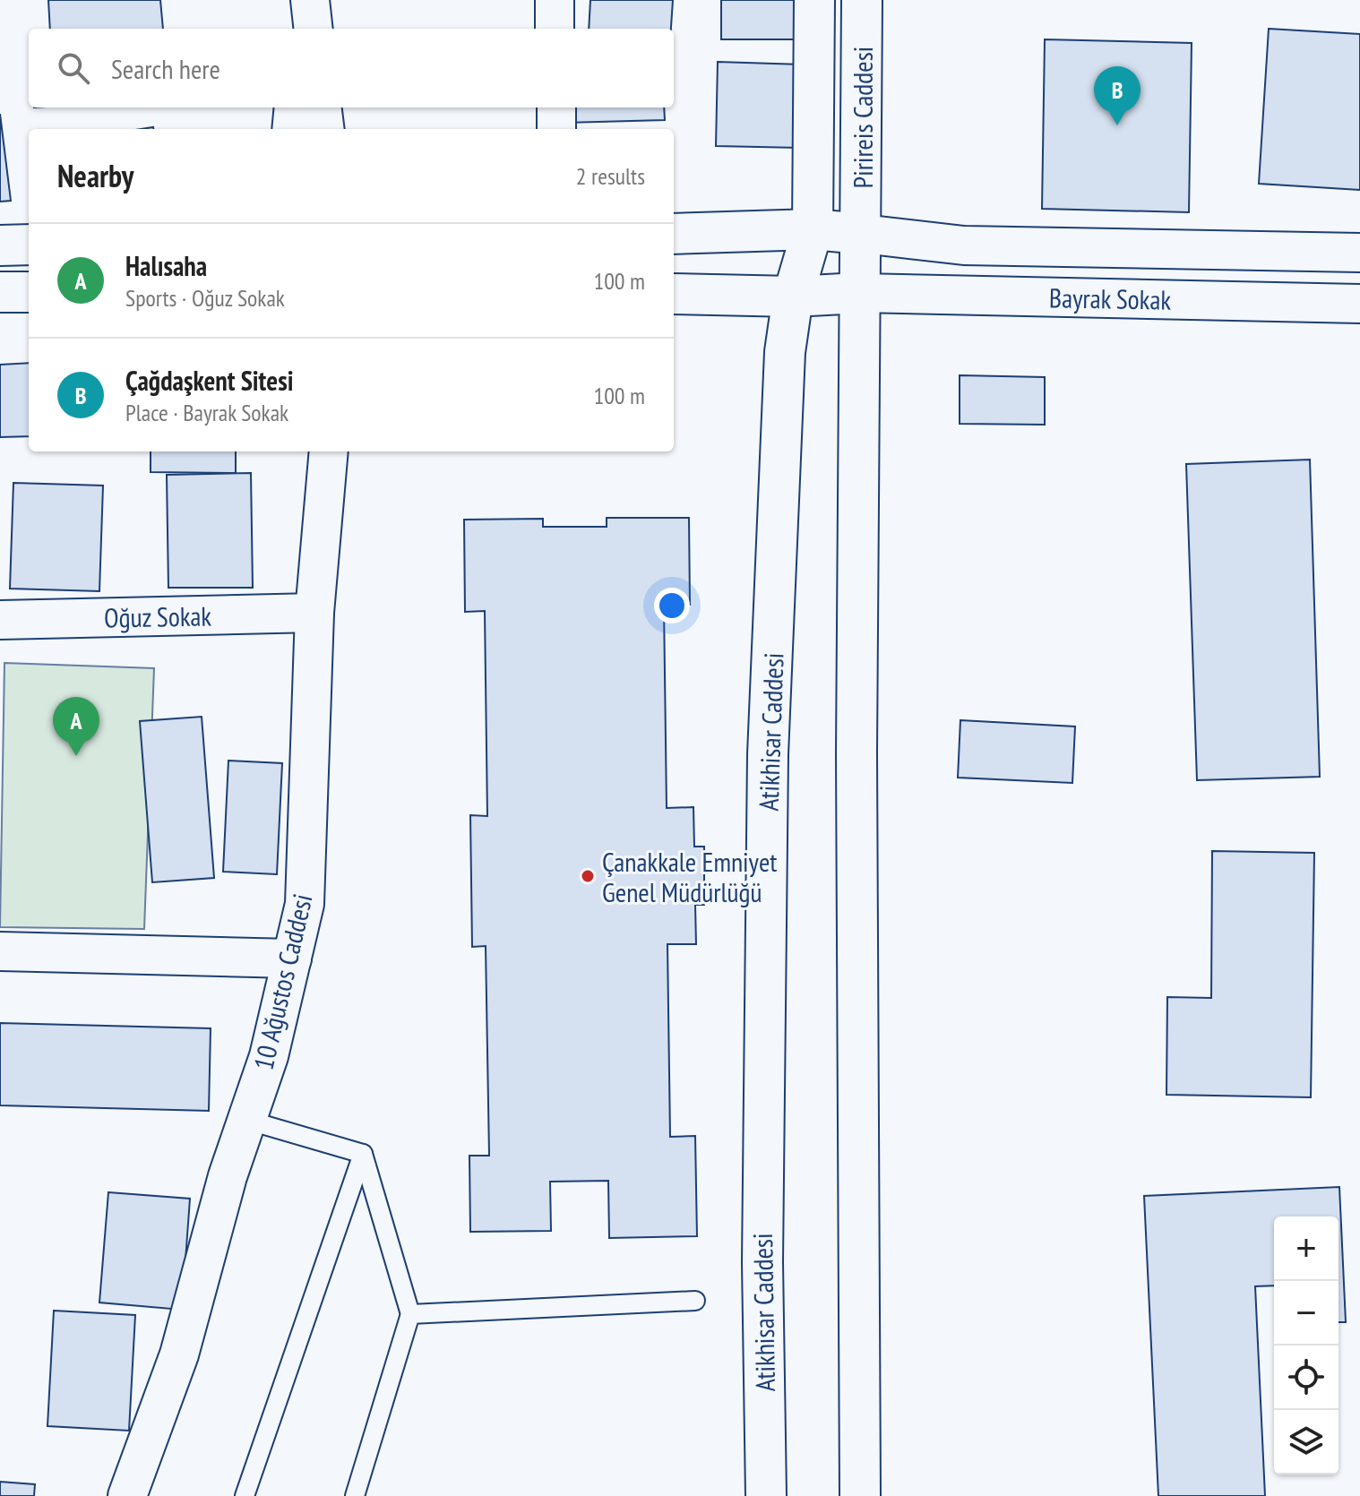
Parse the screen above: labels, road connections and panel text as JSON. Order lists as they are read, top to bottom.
{
  "streets": {
    "main road": ["Pirireis Caddesi", "Atikhisar Caddesi"],
    "street": ["Bayrak Sokak", "Oğuz Sokak", "10 Ağustos Caddesi"]
  },
  "crossings": [
    ["Pirireis Caddesi", "Bayrak Sokak"],
    ["Pirireis Caddesi", "Atikhisar Caddesi"],
    ["Oğuz Sokak", "10 Ağustos Caddesi"]
  ],
  "places": ["Çanakkale Emniyet Genel Müdürlüğü"],
  "page": {
    "search": "Search here",
    "pins": ["B", "A"],
    "heading": ["Nearby", "2 results"],
    "list": [
      {
        "mark": "A",
        "name": "Halısaha",
        "note": "Sports · Oğuz Sokak",
        "value": "100 m"
      },
      {
        "mark": "B",
        "name": "Çağdaşkent Sitesi",
        "note": "Place · Bayrak Sokak",
        "value": "100 m"
      }
    ],
    "map_buttons": ["+", "−"]
  }
}
